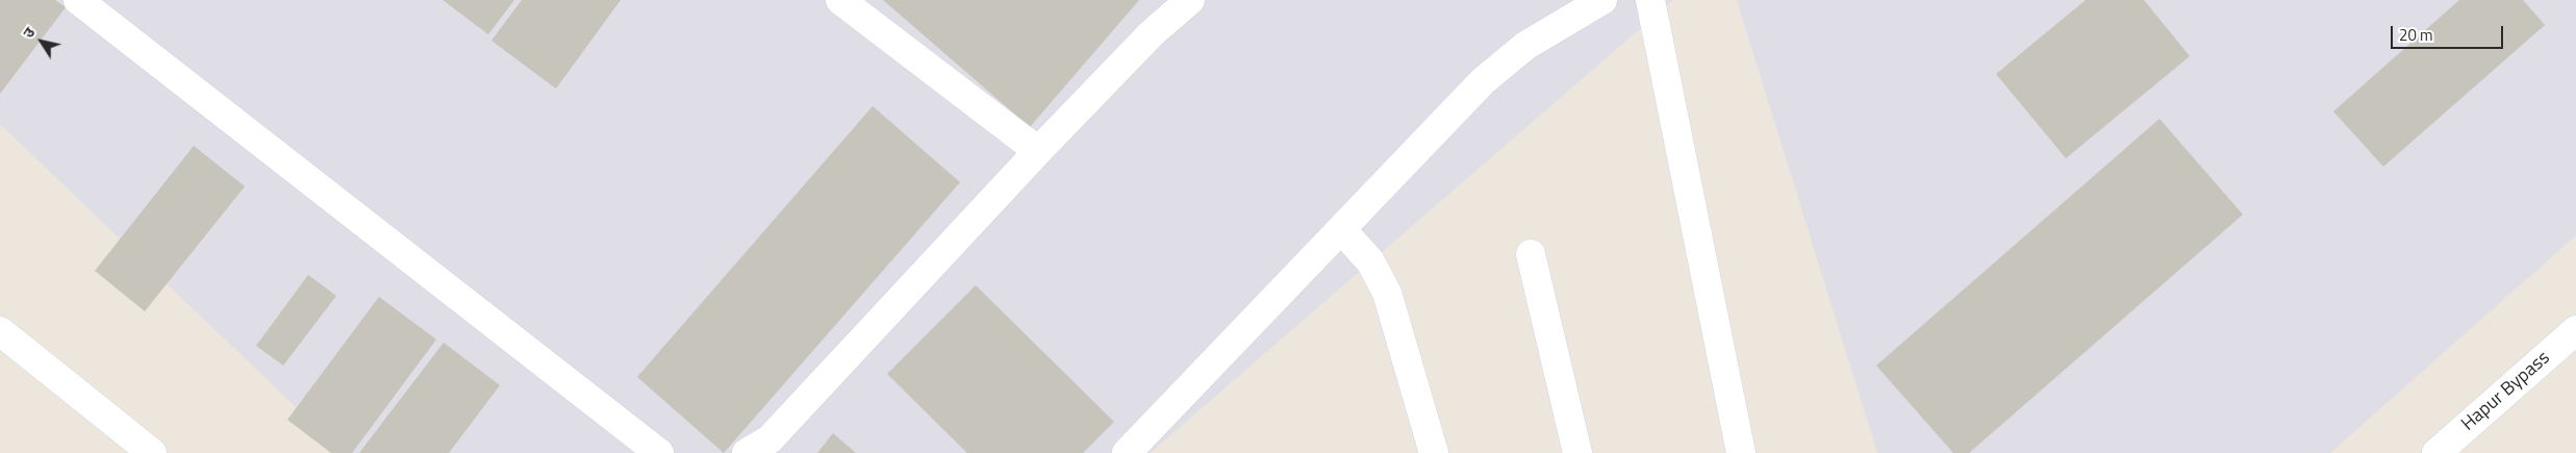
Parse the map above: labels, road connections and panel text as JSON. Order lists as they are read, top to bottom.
{
  "streets": {
    "street": ["Hapur Bypass"]
  },
  "scale_bar": "20 m",
  "north": "top left"
}
